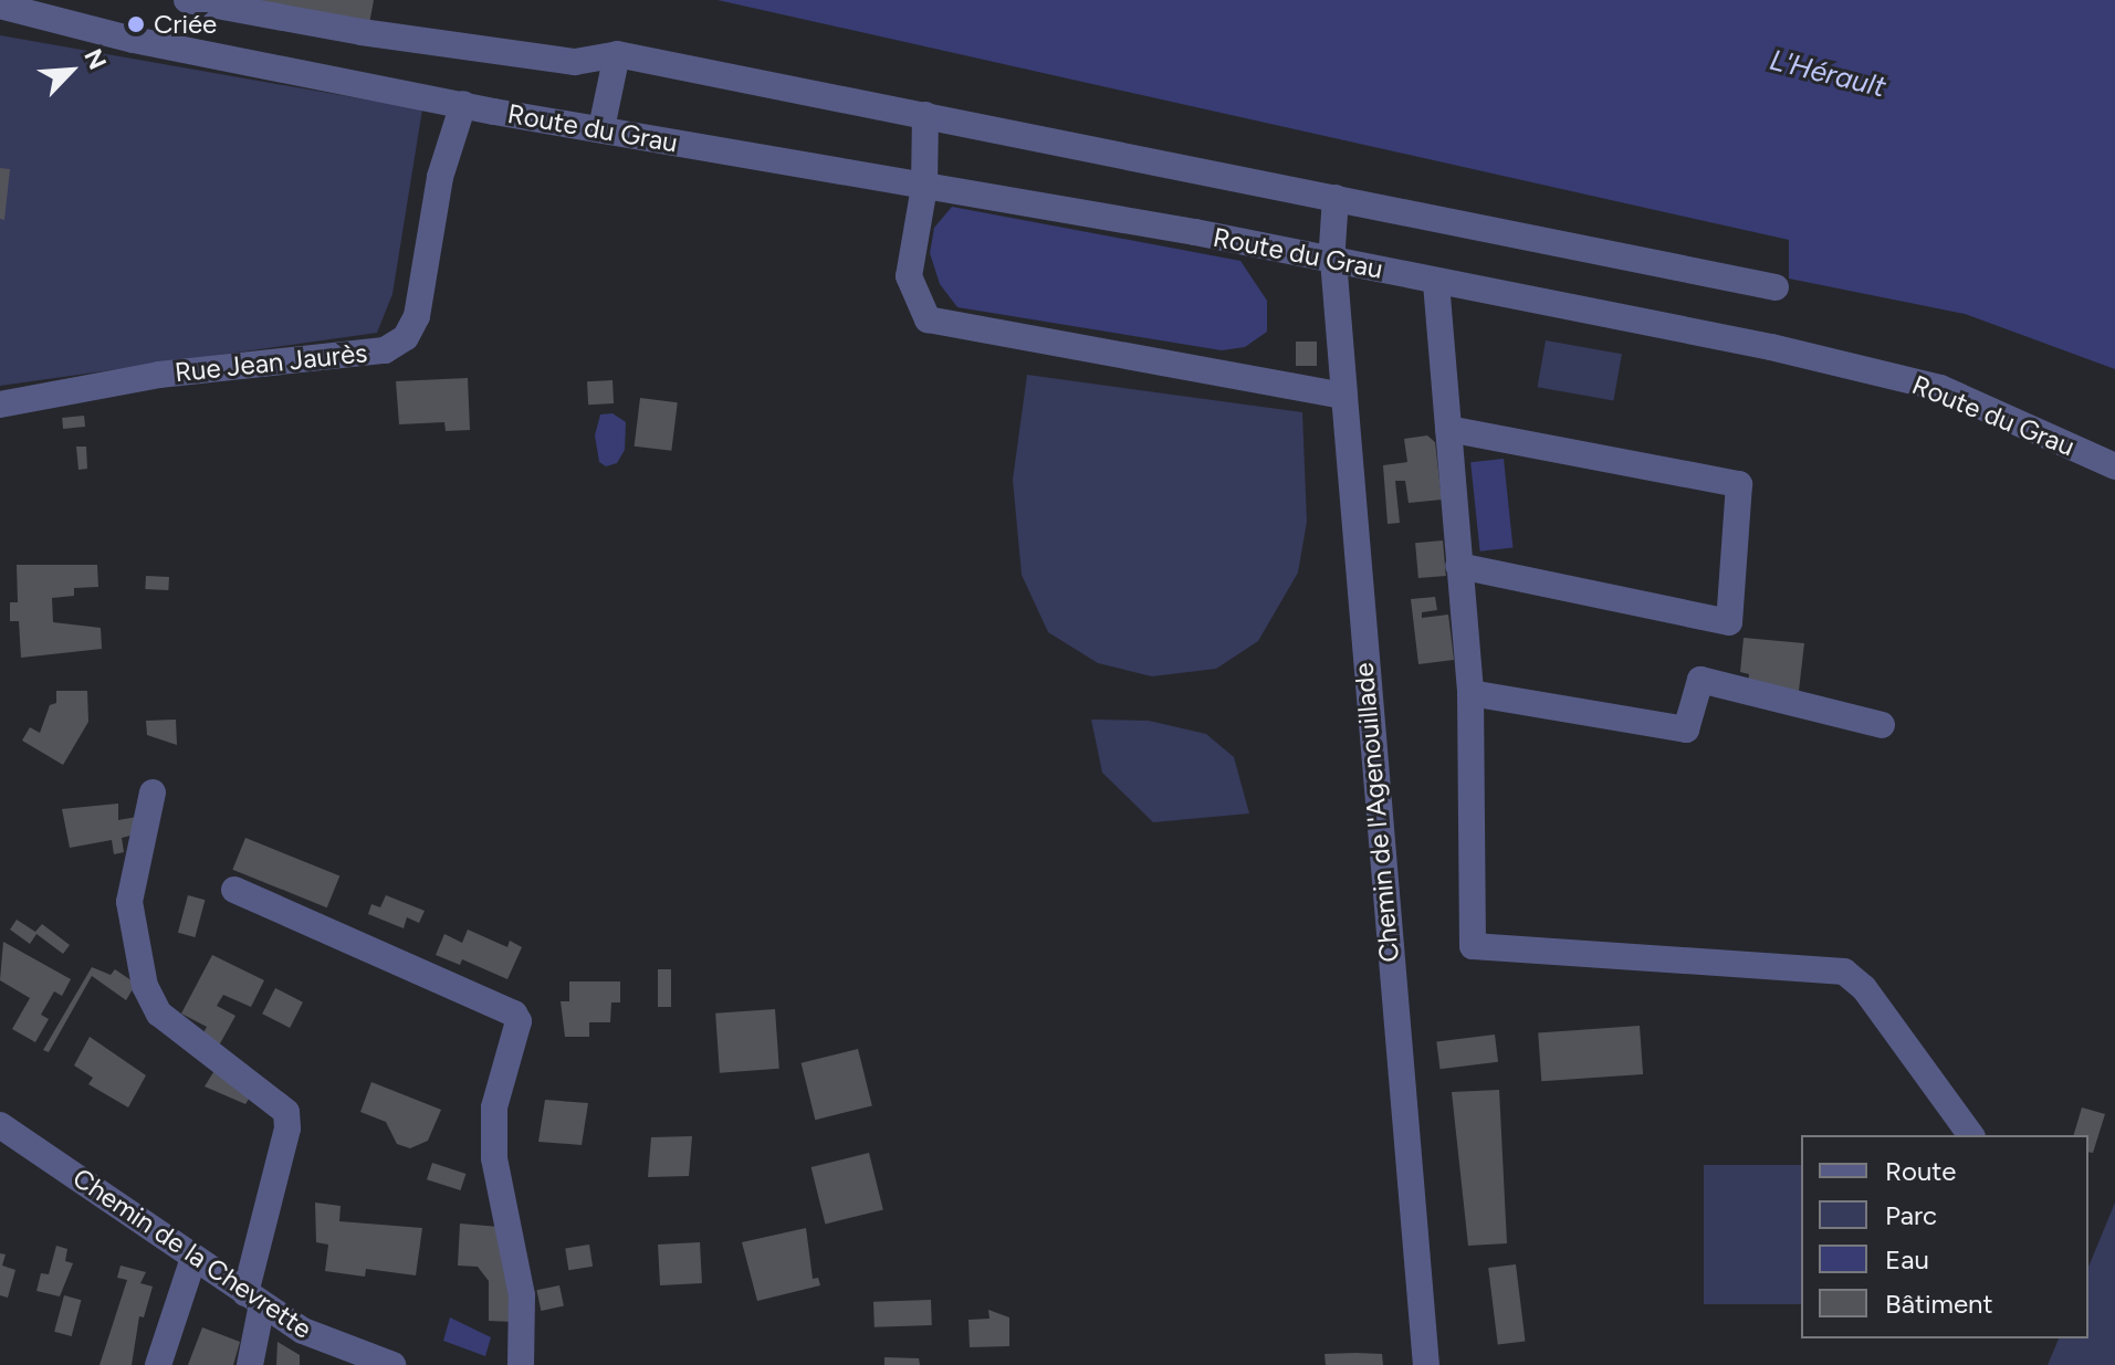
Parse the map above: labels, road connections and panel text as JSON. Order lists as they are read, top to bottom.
{
  "streets": {
    "street": [
      "Route du Grau",
      "Rue Jean Jaurès",
      "Chemin de l'Agenouillade",
      "Chemin de la Chevrette"
    ]
  },
  "crossings": [
    ["Route du Grau", "Rue Jean Jaurès"],
    ["Route du Grau", "Chemin de l'Agenouillade"]
  ],
  "water": ["L'Hérault"],
  "places": ["Criée"],
  "legend": [
    "Route",
    "Parc",
    "Eau",
    "Bâtiment"
  ],
  "north": "top right"
}
